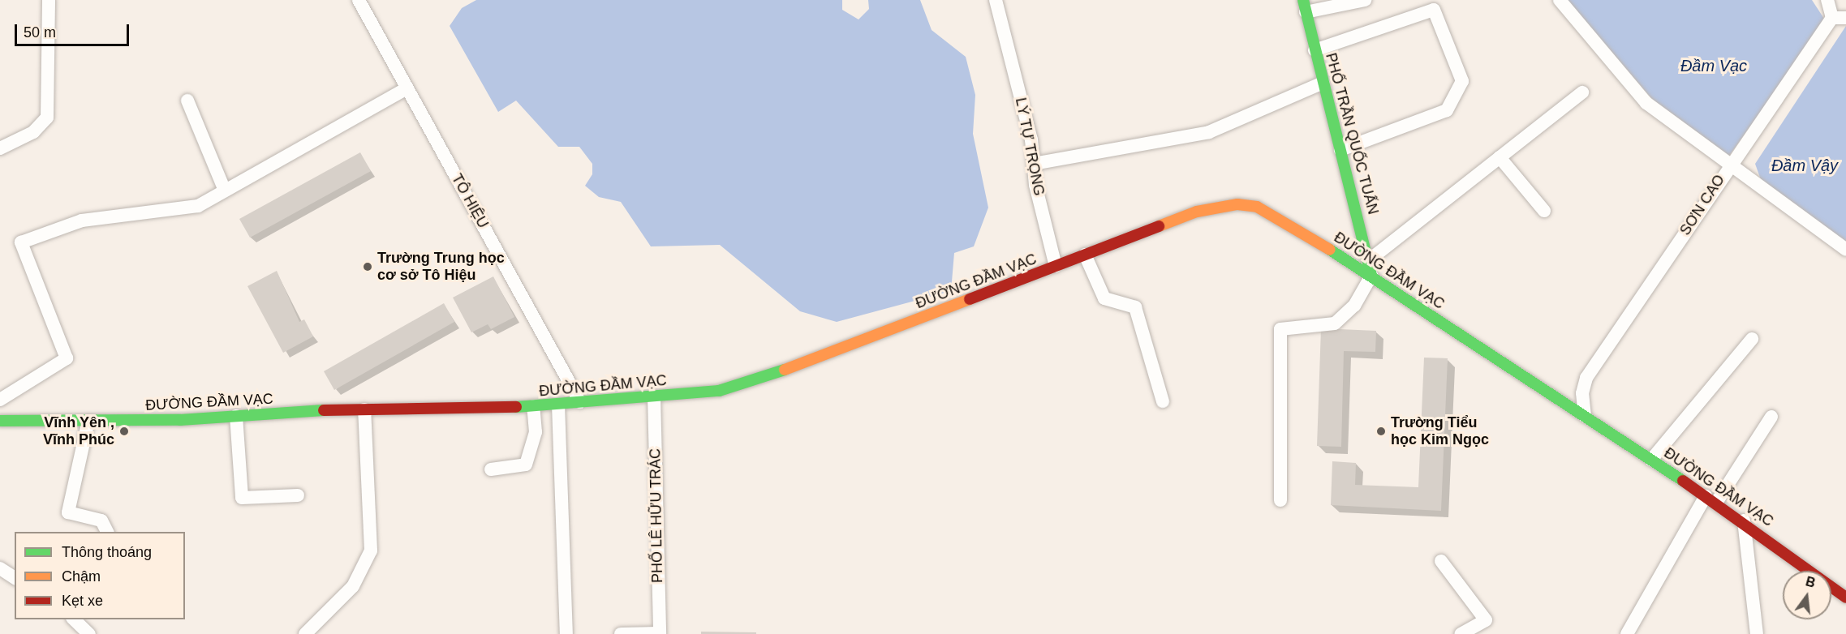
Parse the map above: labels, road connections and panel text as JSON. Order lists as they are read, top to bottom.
{
  "streets": {
    "street": [
      "PHỐ TRẦN QUỐC TUẤN",
      "LÝ TỰ TRỌNG",
      "TÔ HIỆU",
      "SƠN CAO",
      "ĐƯỜNG ĐẦM VẠC",
      "PHỐ LÊ HỮU TRÁC"
    ]
  },
  "crossings": [
    ["PHỐ TRẦN QUỐC TUẤN", "ĐƯỜNG ĐẦM VẠC"],
    ["LÝ TỰ TRỌNG", "ĐƯỜNG ĐẦM VẠC"],
    ["TÔ HIỆU", "ĐƯỜNG ĐẦM VẠC"],
    ["SƠN CAO", "ĐƯỜNG ĐẦM VẠC"],
    ["ĐƯỜNG ĐẦM VẠC", "PHỐ LÊ HỮU TRÁC"]
  ],
  "water": ["Đầm Vạc", "Đầm Vậy"],
  "places": ["Trường Trung học cơ sở Tô Hiệu", "Vĩnh Yên , Vĩnh Phúc", "Trường Tiểu học Kim Ngọc"],
  "legend": ["Thông thoáng", "Chậm", "Kẹt xe"],
  "scale_bar": "50 m",
  "north": "top"
}
